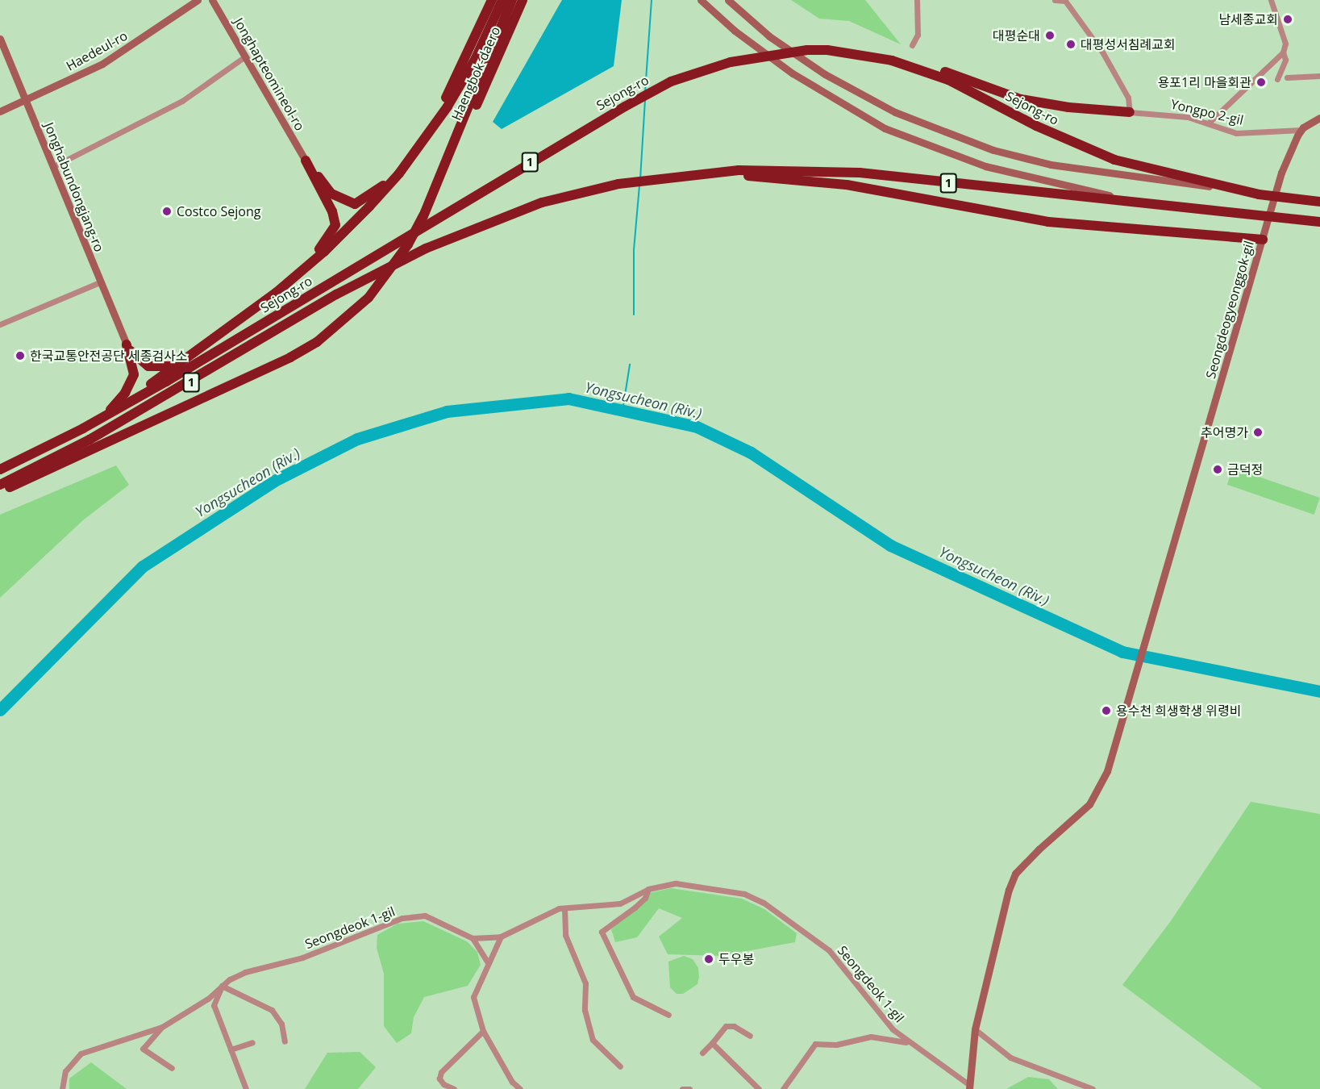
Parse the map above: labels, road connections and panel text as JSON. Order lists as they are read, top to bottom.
{
  "streets": {
    "highway": ["Haengbok-daero", "Sejong-ro", "1"],
    "street": [
      "Haedeul-ro",
      "Jonghapteomineol-ro",
      "Yongpo 2-gil",
      "Jonghabundongjang-ro",
      "Seongdeogyeonggok-gil",
      "Seongdeok 1-gil"
    ]
  },
  "crossings": [
    ["Haedeul-ro", "Jonghabundongjang-ro"],
    ["Yongpo 2-gil", "Seongdeogyeonggok-gil"]
  ],
  "water": ["Yongsucheon (Riv.)"],
  "places": [
    "남세종교회",
    "대평순대",
    "대평성서침례교회",
    "용포1리 마을회관",
    "Costco Sejong",
    "한국교통안전공단 세종검사소",
    "추어명가",
    "금덕정",
    "용수천 희생학생 위령비",
    "두우봉"
  ]
}
